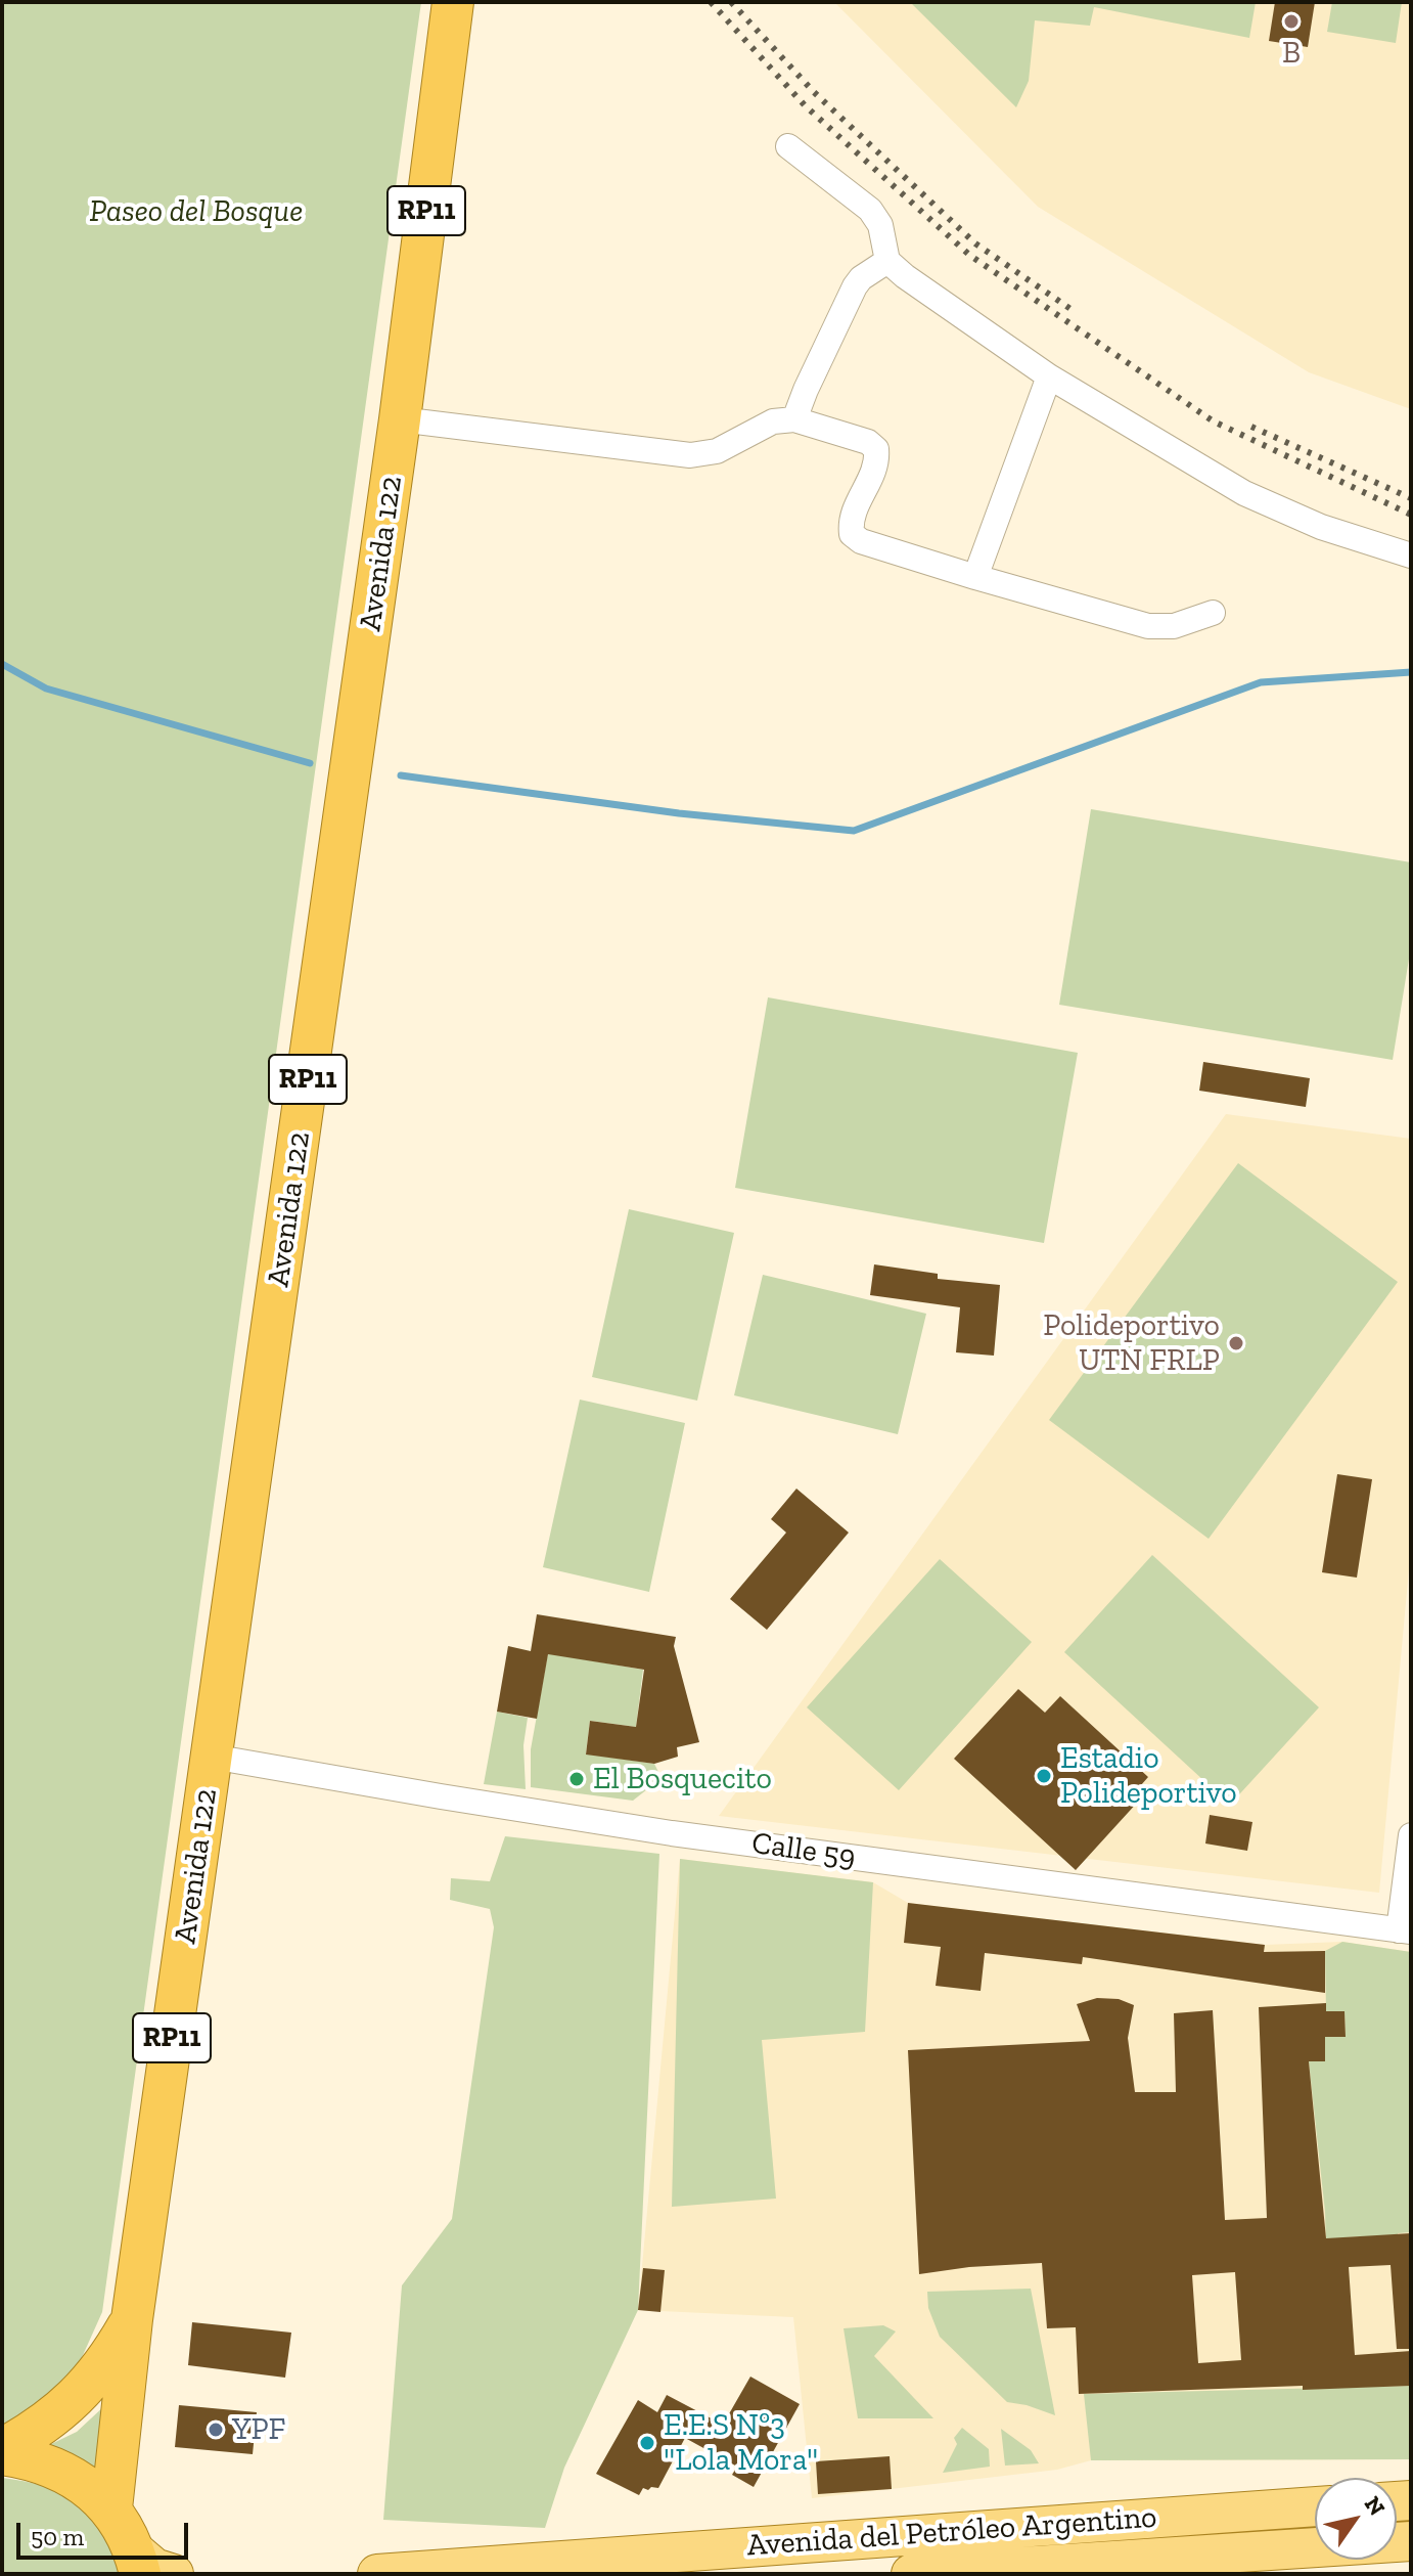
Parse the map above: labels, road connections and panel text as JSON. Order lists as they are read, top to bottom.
{
  "streets": {
    "highway": ["RP11", "Avenida 122"],
    "main road": ["Avenida del Petróleo Argentino"],
    "street": ["Calle 59"]
  },
  "crossings": [
    ["RP11", "Avenida 122"],
    ["Avenida 122", "Calle 59"]
  ],
  "parks": ["Paseo del Bosque"],
  "places": [
    "B",
    "Polideportivo UTN FRLP",
    "Estadio Polideportivo",
    "El Bosquecito",
    "YPF",
    "E.E.S Nº3 \"Lola Mora\""
  ],
  "scale_bar": "50 m",
  "north": "top right"
}
